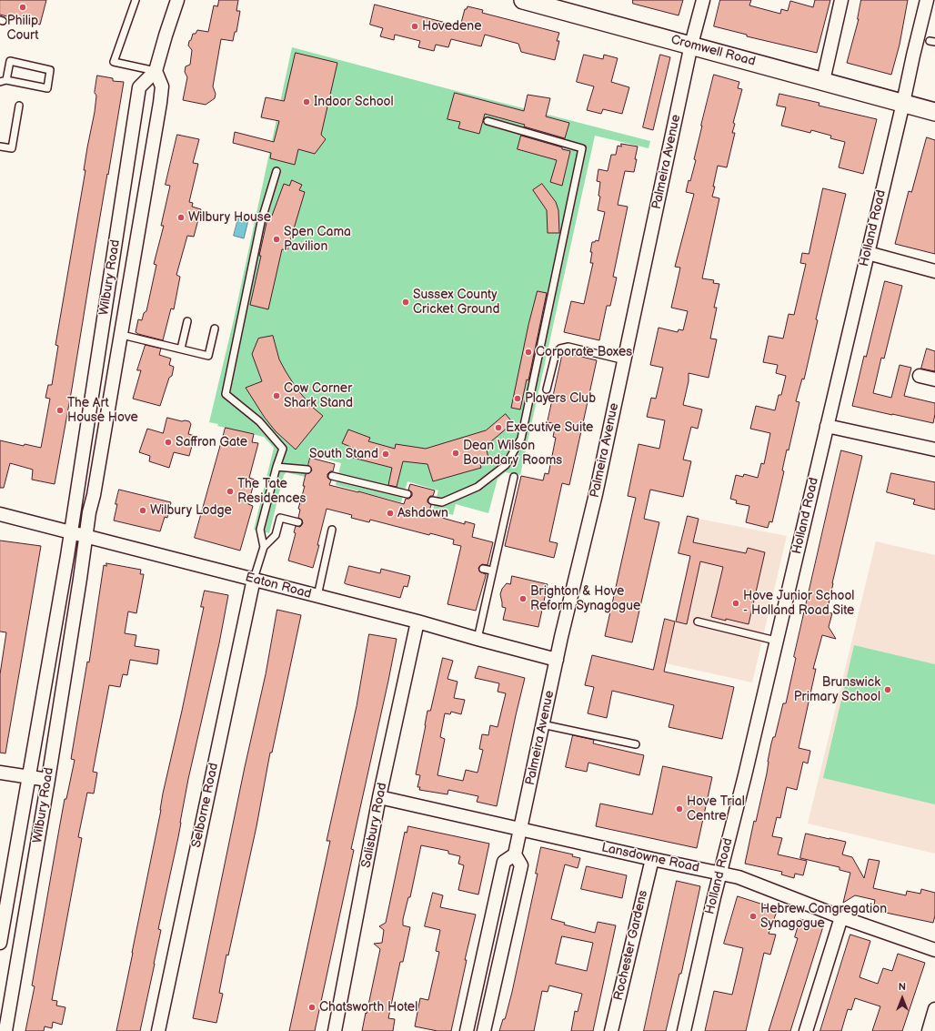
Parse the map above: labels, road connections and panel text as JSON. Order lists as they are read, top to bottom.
{
  "streets": {
    "main road": ["Cromwell Road"],
    "street": [
      "Palmeira Avenue",
      "Holland Road",
      "Wilbury Road",
      "Eaton Road",
      "Selborne Road",
      "Salisbury Road",
      "Lansdowne Road",
      "Rochester Gardens"
    ]
  },
  "crossings": [
    ["Cromwell Road", "Palmeira Avenue"],
    ["Cromwell Road", "Holland Road"],
    ["Palmeira Avenue", "Eaton Road"],
    ["Palmeira Avenue", "Lansdowne Road"],
    ["Holland Road", "Lansdowne Road"],
    ["Wilbury Road", "Eaton Road"],
    ["Eaton Road", "Selborne Road"],
    ["Eaton Road", "Salisbury Road"],
    ["Salisbury Road", "Lansdowne Road"],
    ["Lansdowne Road", "Rochester Gardens"]
  ],
  "places": [
    "Philip Court",
    "Hovedene",
    "Indoor School",
    "Wilbury House",
    "Spen Cama Pavilion",
    "Sussex County Cricket Ground",
    "Corporate Boxes",
    "Cow Corner Shark Stand",
    "Players Club",
    "The Art House Hove",
    "Executive Suite",
    "Saffron Gate",
    "Dean Wilson Boundary Rooms",
    "South Stand",
    "The Tate Residences",
    "Wilbury Lodge",
    "Ashdown",
    "Brighton & Hove Reform Synagogue",
    "Hove Junior School - Holland Road Site",
    "Brunswick Primary School",
    "Hove Trial Centre",
    "Hebrew Congregation Synagogue",
    "Chatsworth Hotel"
  ],
  "north": "top"
}
